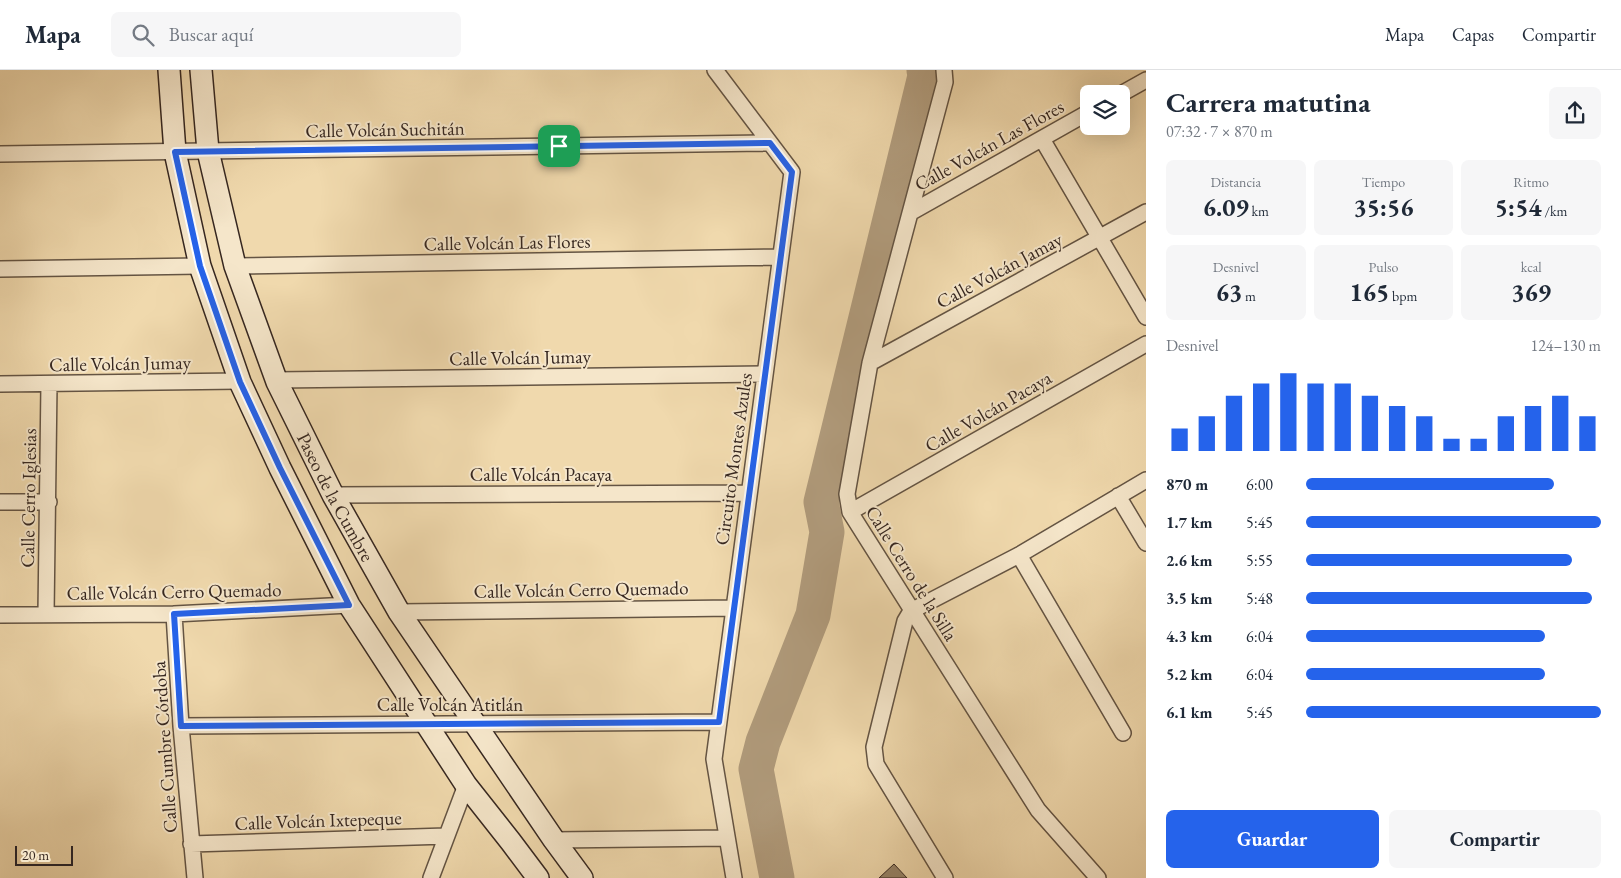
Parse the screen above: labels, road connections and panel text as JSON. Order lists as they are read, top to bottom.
{
  "streets": {
    "street": [
      "Calle Volcán Suchitán",
      "Calle Volcán Las Flores",
      "Calle Volcán Jamay",
      "Calle Volcán Jumay",
      "Calle Volcán Pacaya",
      "Circuito Montes Azules",
      "Calle Cerro Iglesias",
      "Paseo de la Cumbre",
      "Calle Cerro de la Silla",
      "Calle Volcán Cerro Quemado",
      "Calle Volcán Atitlán",
      "Calle Cumbre Córdoba",
      "Calle Volcán Ixtepeque"
    ]
  },
  "crossings": [
    ["Calle Volcán Suchitán", "Circuito Montes Azules"],
    ["Calle Volcán Suchitán", "Paseo de la Cumbre"],
    ["Calle Volcán Las Flores", "Circuito Montes Azules"],
    ["Calle Volcán Las Flores", "Paseo de la Cumbre"],
    ["Calle Volcán Las Flores", "Calle Cerro de la Silla"],
    ["Calle Volcán Jamay", "Calle Cerro de la Silla"],
    ["Calle Volcán Jumay", "Circuito Montes Azules"],
    ["Calle Volcán Jumay", "Calle Cerro Iglesias"],
    ["Calle Volcán Jumay", "Paseo de la Cumbre"],
    ["Calle Volcán Pacaya", "Circuito Montes Azules"],
    ["Calle Volcán Pacaya", "Paseo de la Cumbre"],
    ["Calle Volcán Pacaya", "Calle Cerro de la Silla"],
    ["Circuito Montes Azules", "Calle Volcán Cerro Quemado"],
    ["Circuito Montes Azules", "Calle Volcán Atitlán"],
    ["Calle Cerro Iglesias", "Calle Volcán Cerro Quemado"],
    ["Paseo de la Cumbre", "Calle Volcán Cerro Quemado"],
    ["Paseo de la Cumbre", "Calle Volcán Atitlán"],
    ["Calle Volcán Cerro Quemado", "Calle Cumbre Córdoba"],
    ["Calle Volcán Atitlán", "Calle Cumbre Córdoba"],
    ["Calle Cumbre Córdoba", "Calle Volcán Ixtepeque"]
  ],
  "scale_bar": "20 m",
  "page": {
    "header": "Mapa",
    "search": "Buscar aquí",
    "nav": ["Mapa", "Capas", "Compartir"],
    "heading": ["Carrera matutina", "07:32 · 7 × 870 m"],
    "stats": [
      ["Distancia", "6.09 km"],
      ["Tiempo", "35:56"],
      ["Ritmo", "5:54 /km"],
      ["Desnivel", "63 m"],
      ["Pulso", "165 bpm"],
      ["kcal", "369"]
    ],
    "chart": ["Desnivel", "124–130 m"],
    "list": [
      {
        "name": "870 m",
        "note": "6:00"
      },
      {
        "name": "1.7 km",
        "note": "5:45"
      },
      {
        "name": "2.6 km",
        "note": "5:55"
      },
      {
        "name": "3.5 km",
        "note": "5:48"
      },
      {
        "name": "4.3 km",
        "note": "6:04"
      },
      {
        "name": "5.2 km",
        "note": "6:04"
      },
      {
        "name": "6.1 km",
        "note": "5:45"
      }
    ],
    "buttons": ["Guardar", "Compartir"],
    "scale": "20 m"
  }
}
